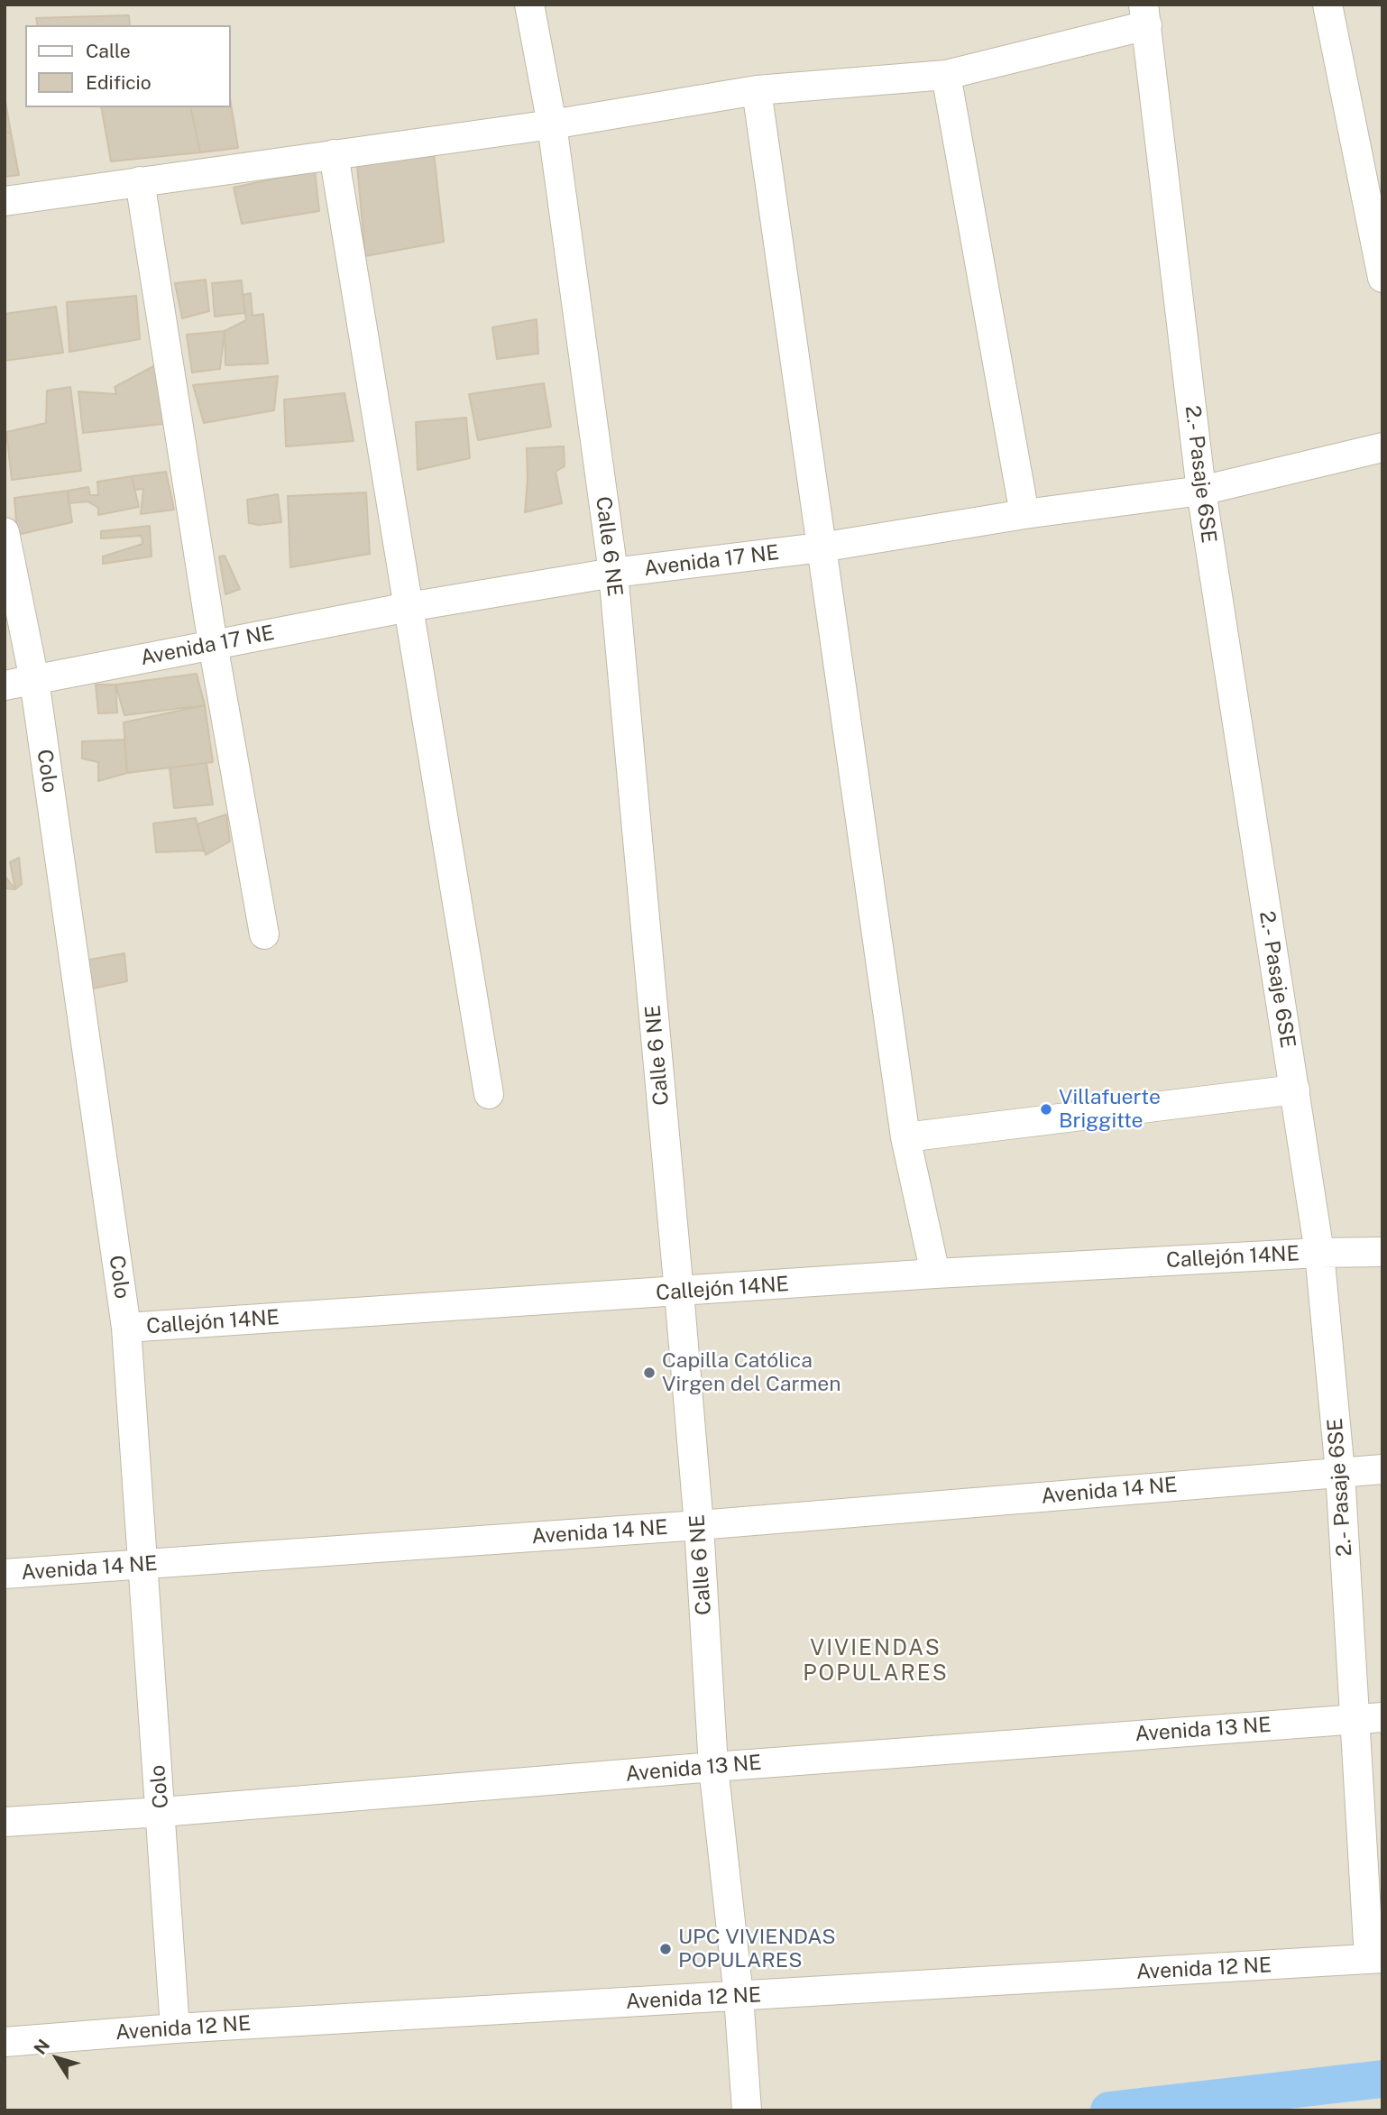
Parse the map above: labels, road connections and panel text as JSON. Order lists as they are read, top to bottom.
{
  "streets": {
    "street": [
      "2.- Pasaje 6SE",
      "Calle 6 NE",
      "Avenida 17 NE",
      "Colo",
      "Callejón 14NE",
      "Avenida 14 NE",
      "Avenida 13 NE",
      "Avenida 12 NE"
    ]
  },
  "crossings": [
    ["2.- Pasaje 6SE", "Avenida 17 NE"],
    ["2.- Pasaje 6SE", "Callejón 14NE"],
    ["2.- Pasaje 6SE", "Avenida 14 NE"],
    ["2.- Pasaje 6SE", "Avenida 13 NE"],
    ["2.- Pasaje 6SE", "Avenida 12 NE"],
    ["Calle 6 NE", "Avenida 17 NE"],
    ["Calle 6 NE", "Callejón 14NE"],
    ["Calle 6 NE", "Avenida 14 NE"],
    ["Calle 6 NE", "Avenida 13 NE"],
    ["Calle 6 NE", "Avenida 12 NE"],
    ["Avenida 17 NE", "Colo"],
    ["Colo", "Callejón 14NE"],
    ["Colo", "Avenida 14 NE"],
    ["Colo", "Avenida 13 NE"],
    ["Colo", "Avenida 12 NE"]
  ],
  "districts": ["VIVIENDAS POPULARES"],
  "places": ["Villafuerte Briggitte", "Capilla Católica Virgen del Carmen", "UPC VIVIENDAS POPULARES"],
  "legend": ["Calle", "Edificio"],
  "north": "top left"
}
